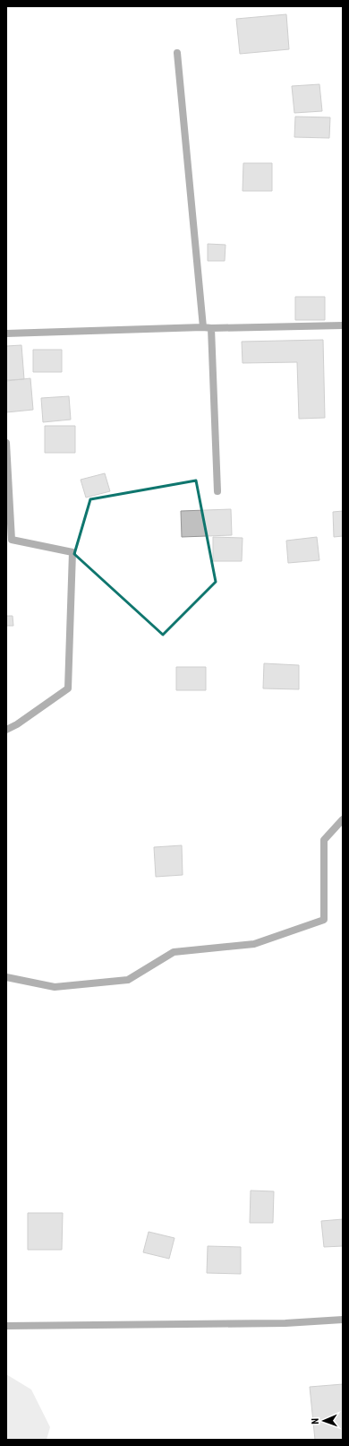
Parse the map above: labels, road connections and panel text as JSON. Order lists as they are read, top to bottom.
{
  "north": "left"
}
